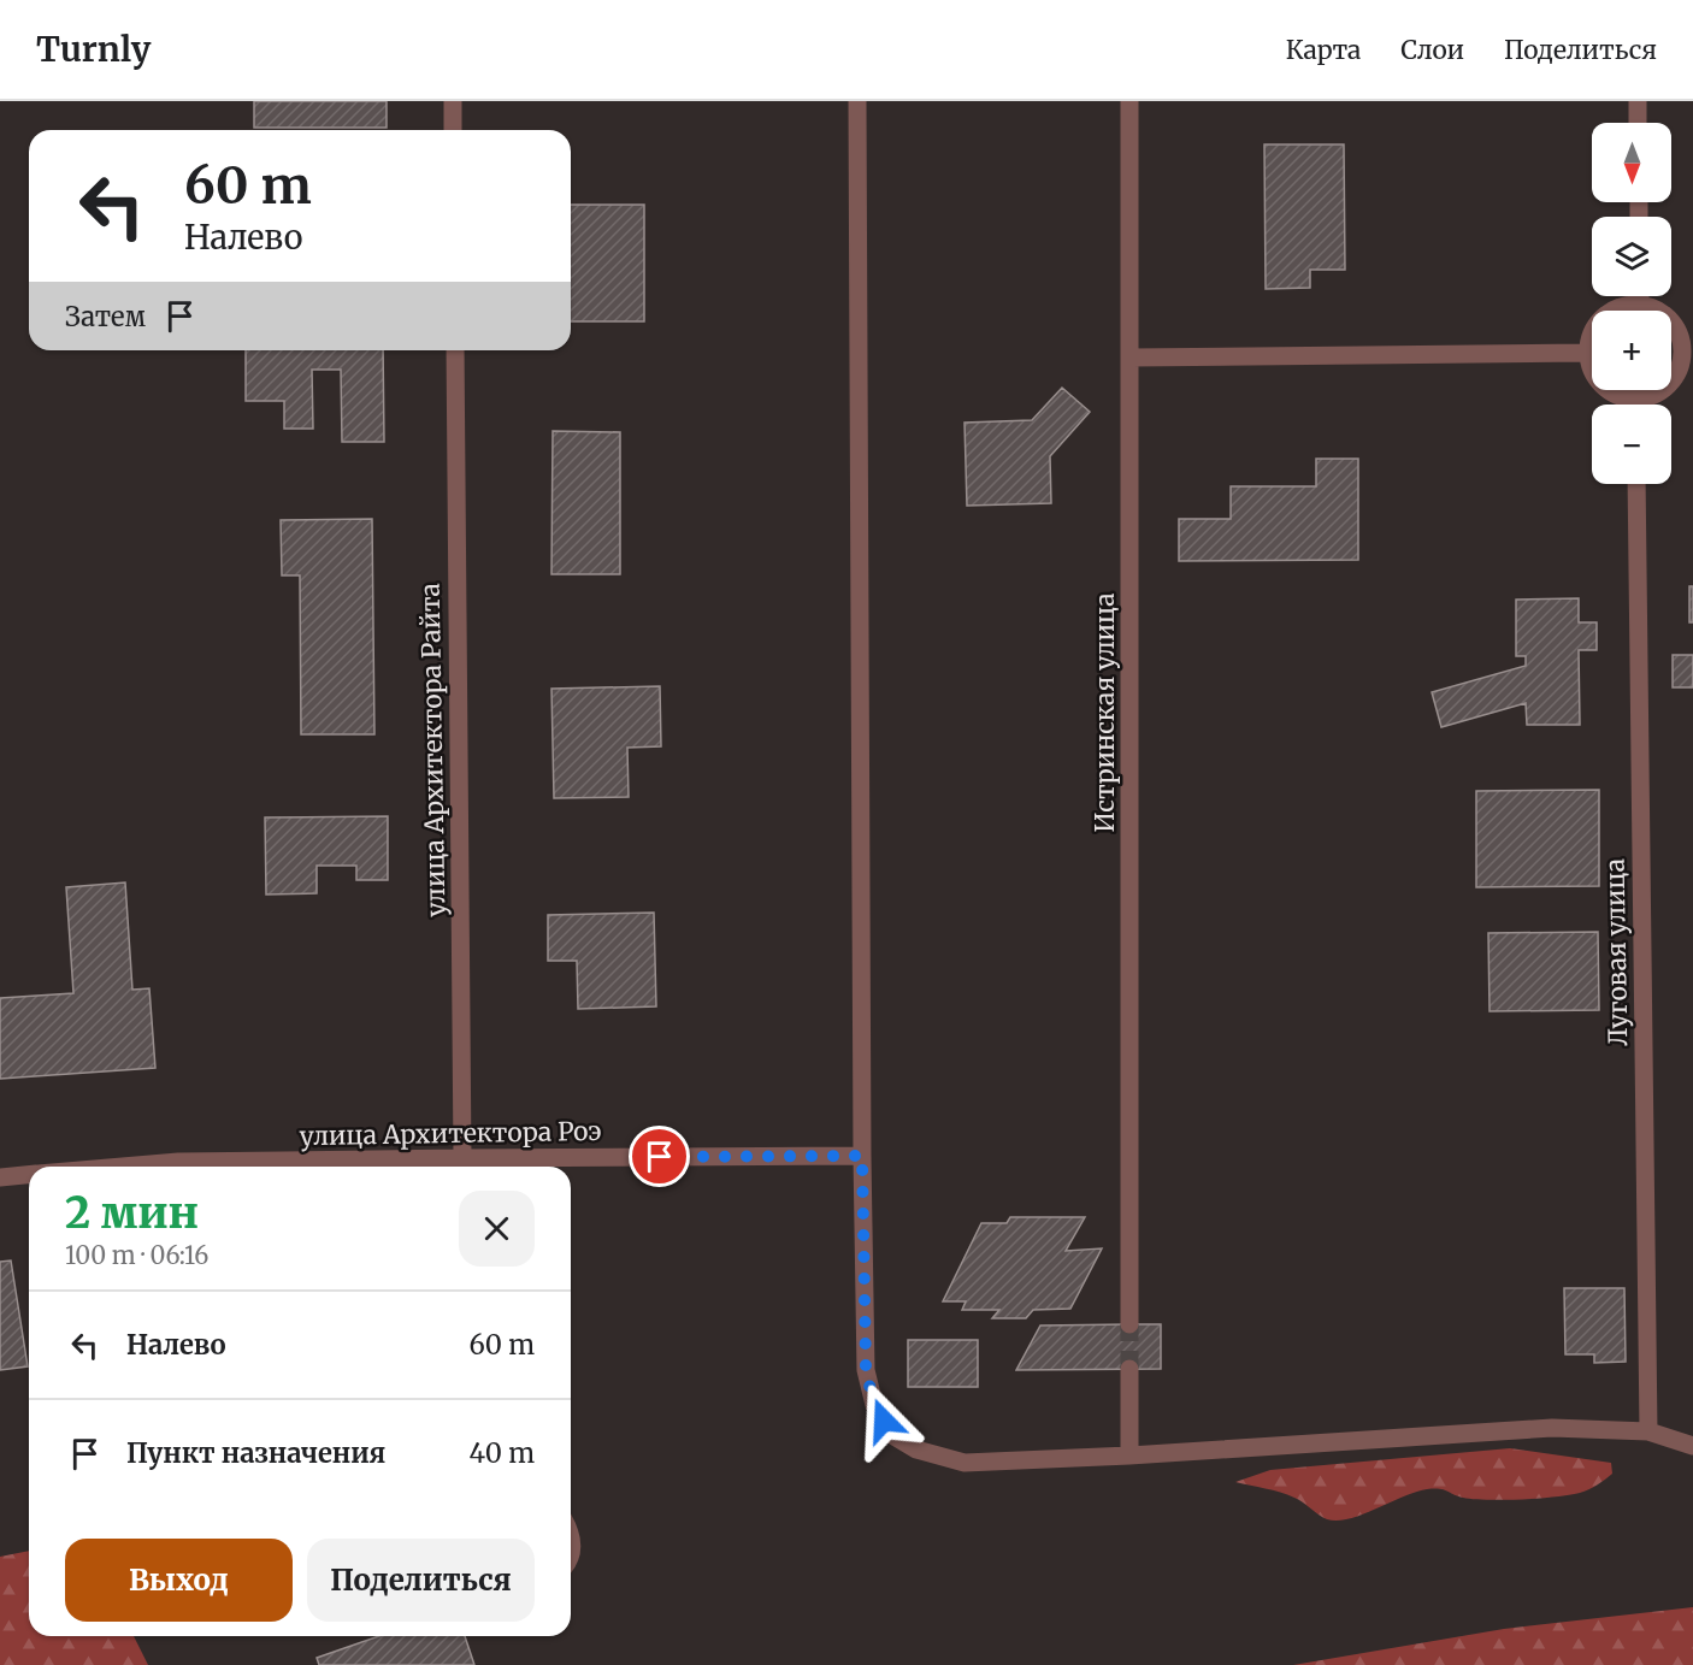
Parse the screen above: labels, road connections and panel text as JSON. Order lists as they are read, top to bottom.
{
  "streets": {
    "street": [
      "Истринская улица",
      "улица Архитектора Райта",
      "Луговая улица",
      "улица Архитектора Роэ"
    ]
  },
  "crossings": [
    ["улица Архитектора Райта", "улица Архитектора Роэ"]
  ],
  "north": "bottom",
  "page": {
    "header": "Turnly",
    "nav": ["Карта", "Слои", "Поделиться"],
    "map_buttons": ["+", "−"],
    "turn": ["60 m", "Налево"],
    "then": "Затем",
    "heading": ["2 мин", "100 m · 06:16"],
    "list": [
      {
        "name": "Налево",
        "value": "60 m"
      },
      {
        "name": "Пункт назначения",
        "value": "40 m"
      }
    ],
    "buttons": ["Выход", "Поделиться"]
  }
}
